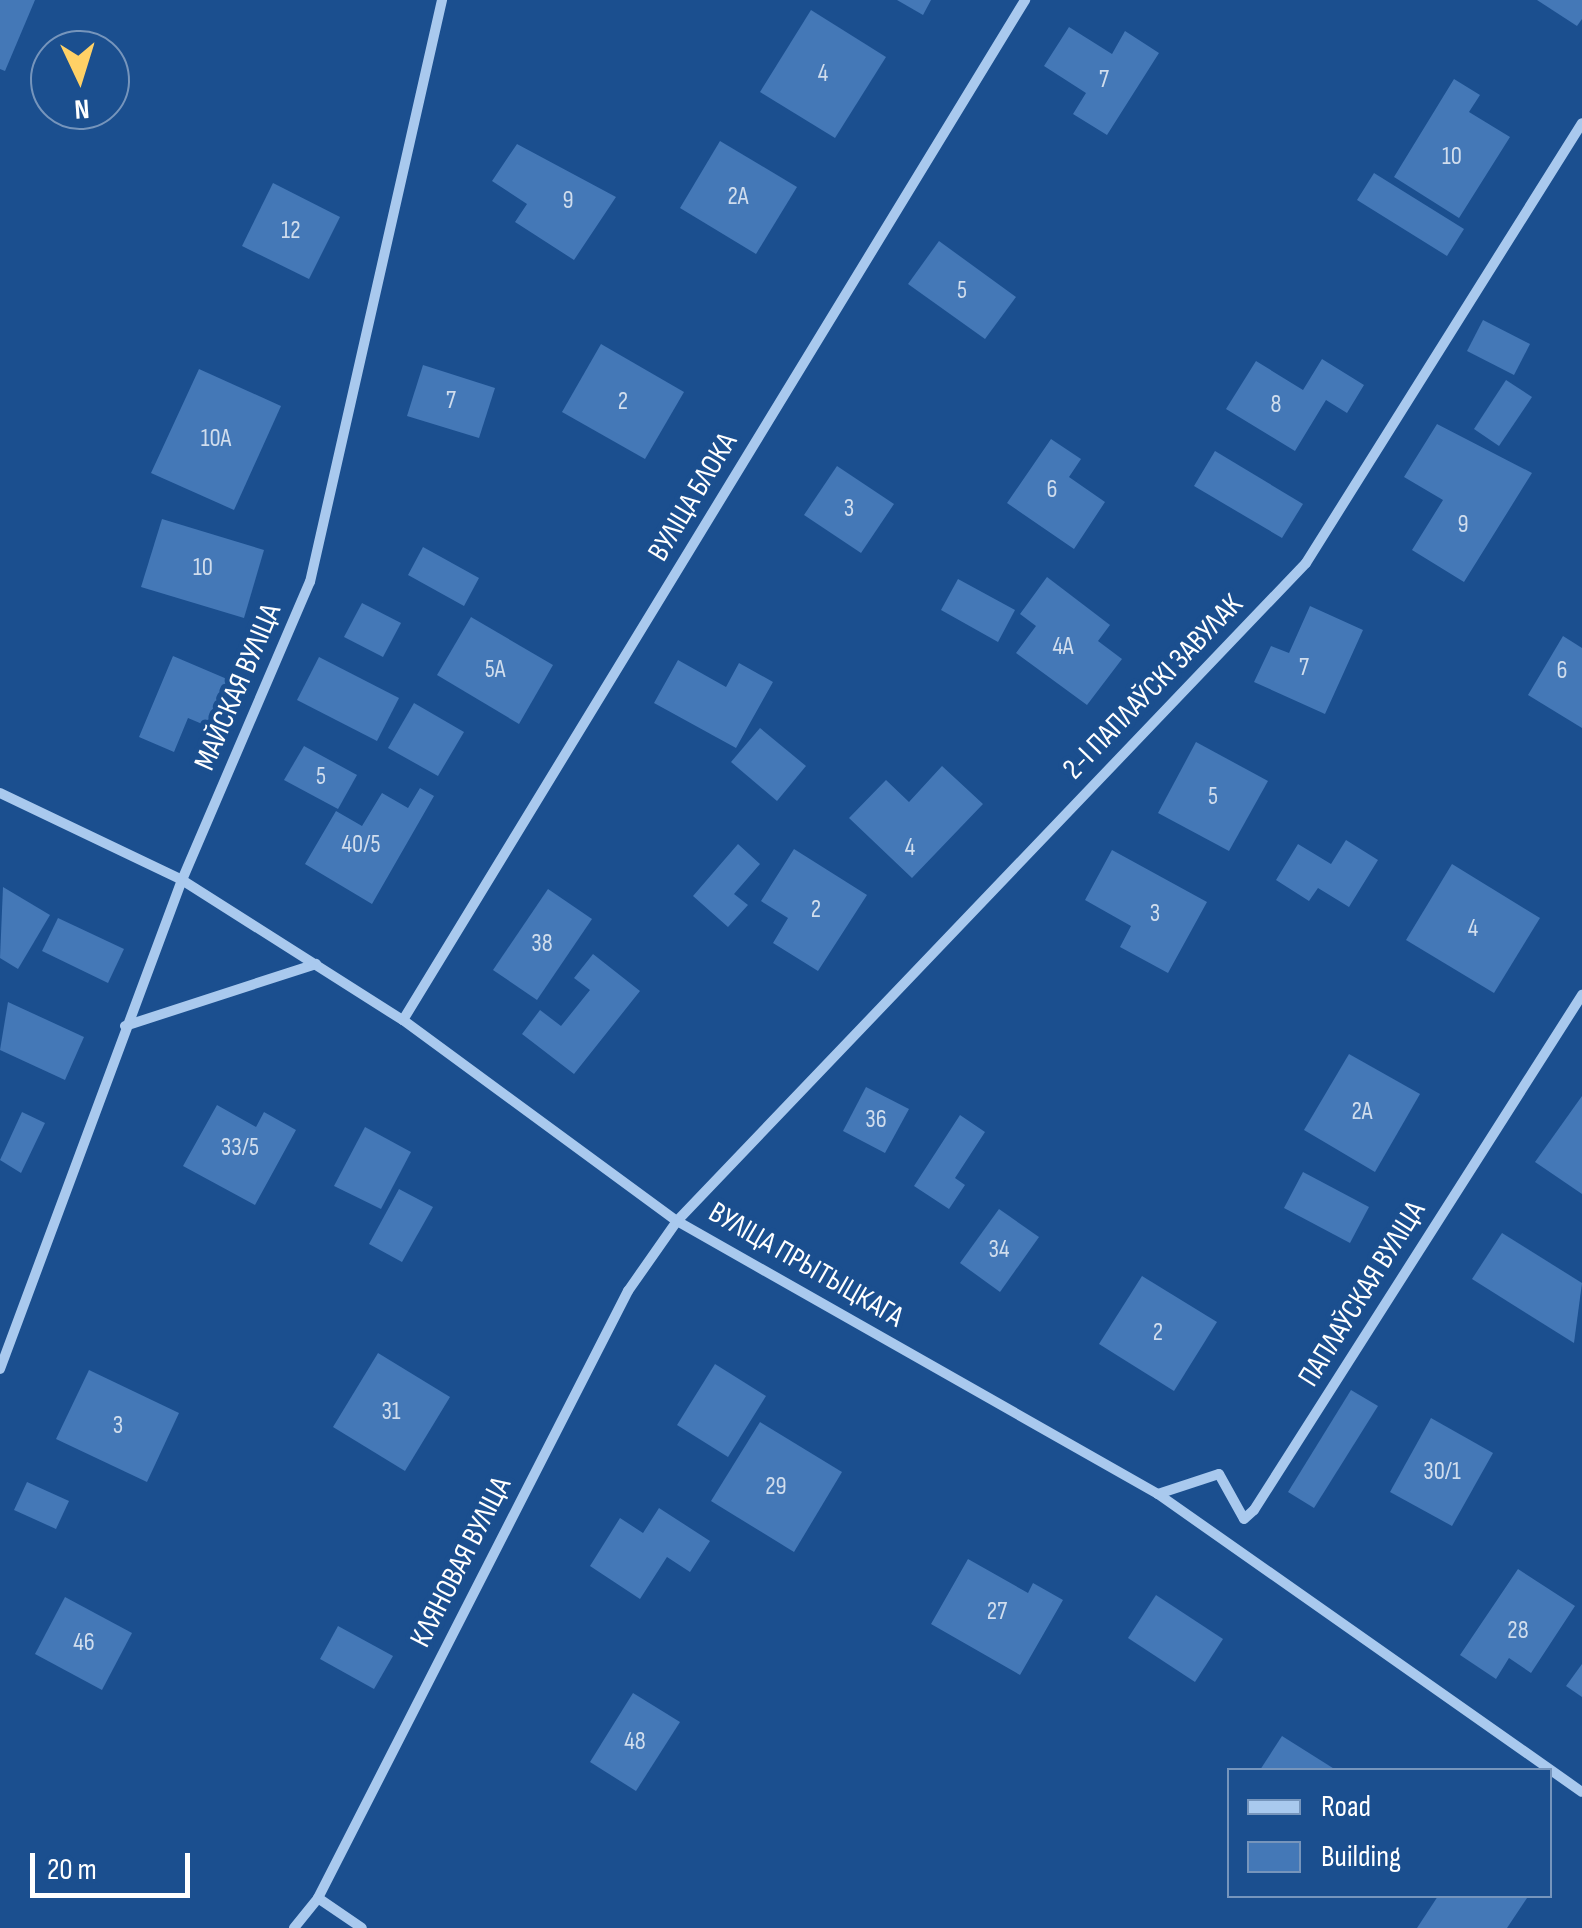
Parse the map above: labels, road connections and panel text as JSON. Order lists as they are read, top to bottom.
{
  "streets": {
    "street": [
      "ВУЛІЦА БЛОКА",
      "МАЙСКАЯ ВУЛІЦА",
      "2-І ПАПЛАЎСКІ ЗАВУЛАК",
      "ВУЛІЦА ПРЫТЫЦКАГА",
      "ПАПЛАЎСКАЯ ВУЛІЦА",
      "КЛЯНОВАЯ ВУЛІЦА"
    ]
  },
  "crossings": [
    ["ВУЛІЦА БЛОКА", "ВУЛІЦА ПРЫТЫЦКАГА"],
    ["МАЙСКАЯ ВУЛІЦА", "ВУЛІЦА ПРЫТЫЦКАГА"],
    ["2-І ПАПЛАЎСКІ ЗАВУЛАК", "ВУЛІЦА ПРЫТЫЦКАГА"],
    ["2-І ПАПЛАЎСКІ ЗАВУЛАК", "КЛЯНОВАЯ ВУЛІЦА"],
    ["ВУЛІЦА ПРЫТЫЦКАГА", "ПАПЛАЎСКАЯ ВУЛІЦА"],
    ["ВУЛІЦА ПРЫТЫЦКАГА", "КЛЯНОВАЯ ВУЛІЦА"]
  ],
  "house_numbers": [
    "4",
    "7",
    "10",
    "2А",
    "9",
    "12",
    "5",
    "7",
    "2",
    "8",
    "10А",
    "6",
    "3",
    "9",
    "10",
    "4А",
    "7",
    "5А",
    "6",
    "5",
    "5",
    "40/5",
    "4",
    "2",
    "3",
    "4",
    "38",
    "2А",
    "36",
    "33/5",
    "34",
    "2",
    "31",
    "3",
    "30/1",
    "29",
    "27",
    "28",
    "46",
    "48"
  ],
  "legend": ["Road", "Building"],
  "scale_bar": "20 m",
  "north": "bottom"
}
